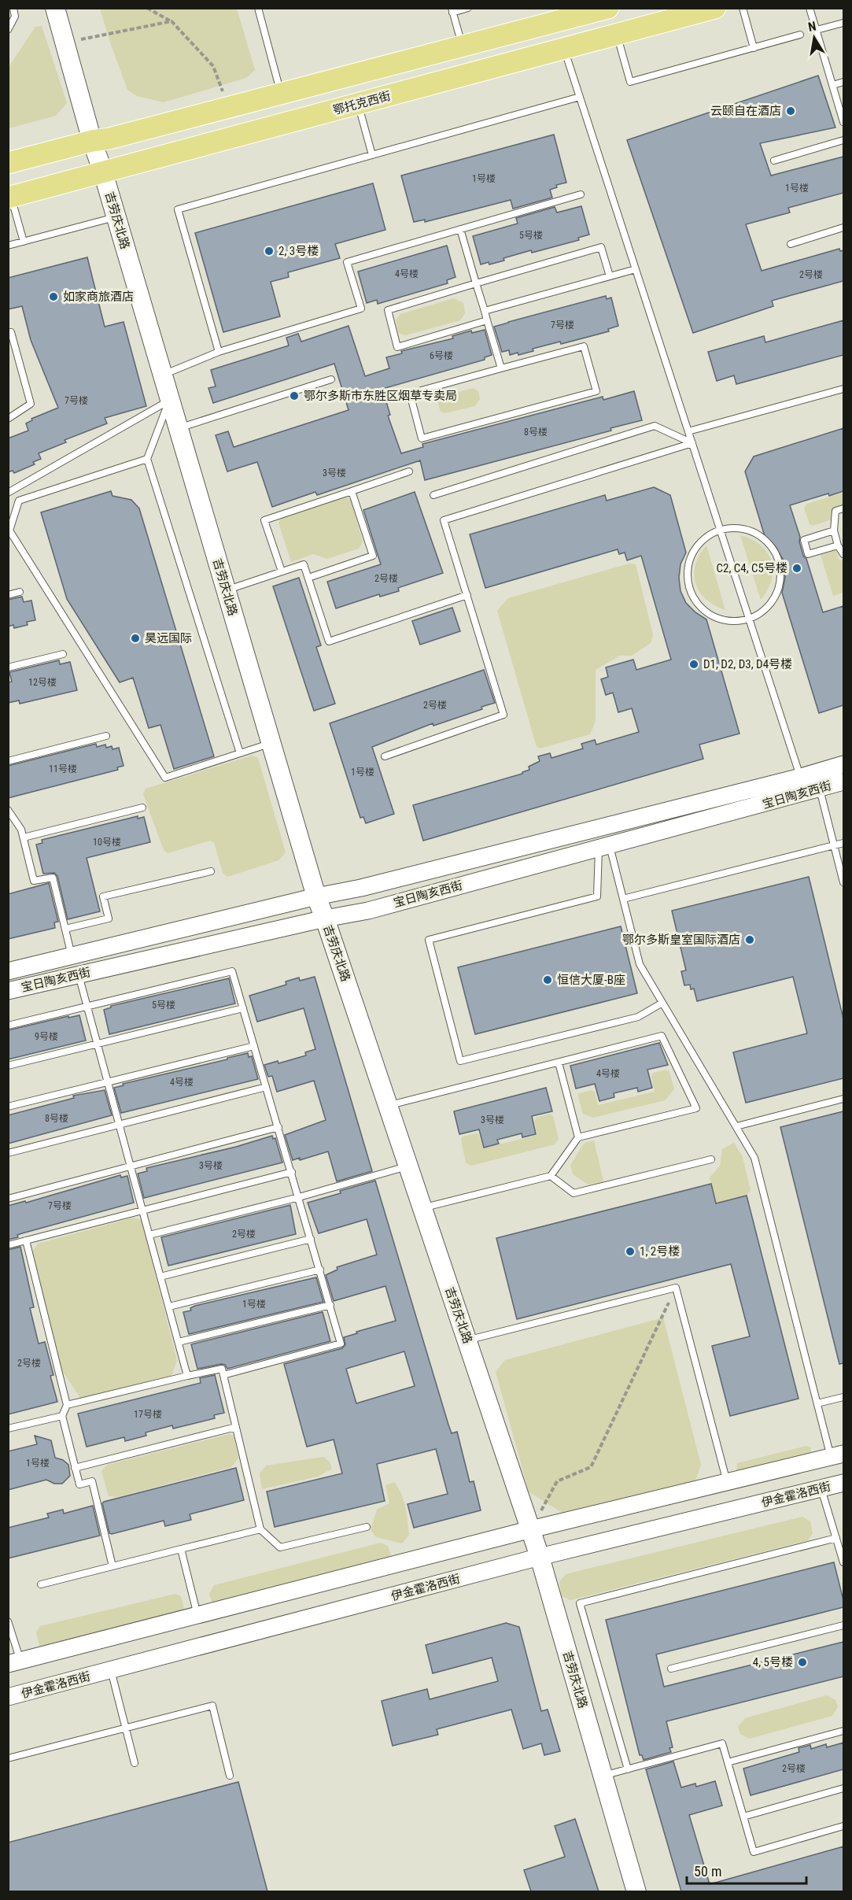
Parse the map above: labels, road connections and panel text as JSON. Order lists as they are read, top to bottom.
{
  "streets": {
    "main road": ["鄂托克西街", "吉劳庆北路"],
    "street": ["宝日陶亥西街", "伊金霍洛西街"]
  },
  "crossings": [
    ["鄂托克西街", "吉劳庆北路"],
    ["吉劳庆北路", "宝日陶亥西街"],
    ["吉劳庆北路", "伊金霍洛西街"]
  ],
  "places": [
    "云颐自在酒店",
    "2, 3号楼",
    "如家商旅酒店",
    "鄂尔多斯市东胜区烟草专卖局",
    "C2, C4, C5号楼",
    "昊远国际",
    "D1, D2, D3, D4号楼",
    "鄂尔多斯皇室国际酒店",
    "恒信大厦-B座",
    "1, 2号楼",
    "4, 5号楼"
  ],
  "house_numbers": [
    "1号楼",
    "1号楼",
    "5号楼",
    "4号楼",
    "2号楼",
    "7号楼",
    "6号楼",
    "7号楼",
    "8号楼",
    "3号楼",
    "2号楼",
    "12号楼",
    "2号楼",
    "11号楼",
    "1号楼",
    "10号楼",
    "5号楼",
    "9号楼",
    "4号楼",
    "4号楼",
    "8号楼",
    "3号楼",
    "3号楼",
    "7号楼",
    "2号楼",
    "1号楼",
    "2号楼",
    "17号楼",
    "1号楼",
    "2号楼"
  ],
  "scale_bar": "50 m",
  "north": "top"
}
